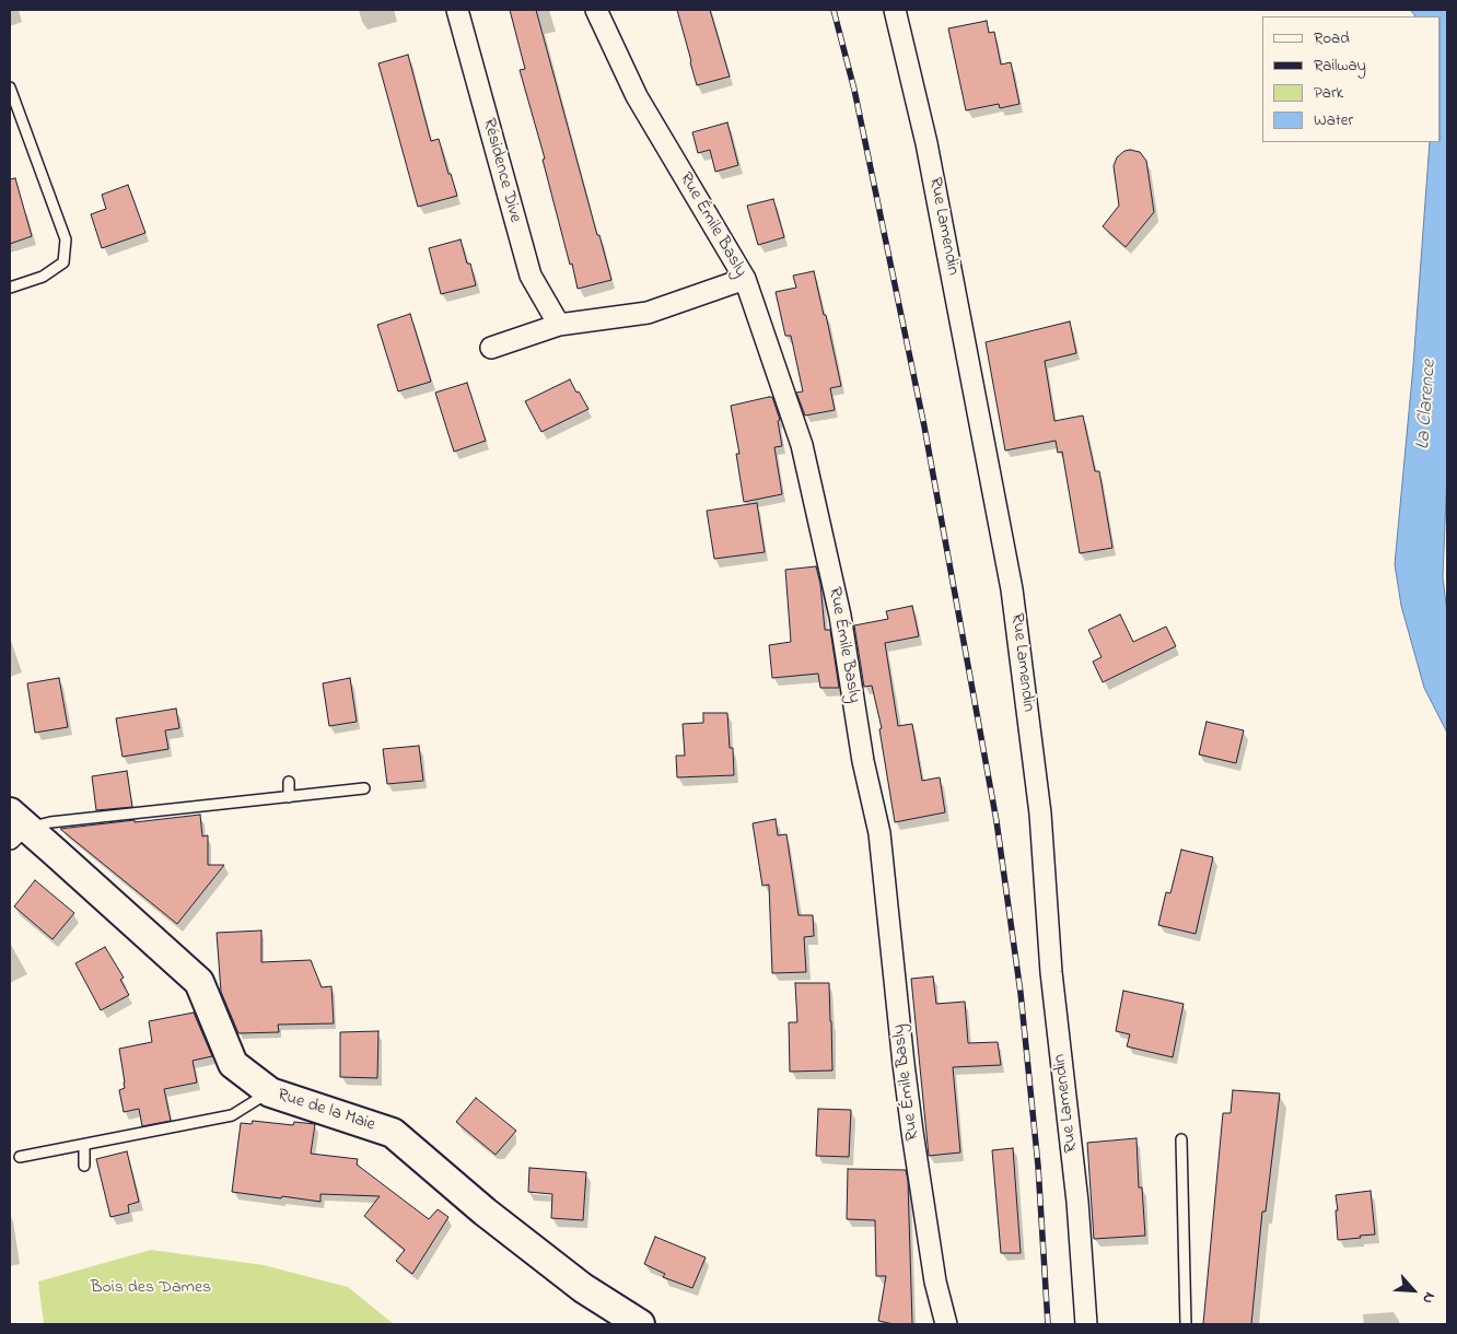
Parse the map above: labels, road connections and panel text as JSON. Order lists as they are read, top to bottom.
{
  "streets": {
    "street": [
      "Résidence Dive",
      "Rue Émile Basly",
      "Rue Lamendin",
      "Rue de la Maie"
    ]
  },
  "water": ["La Clarence"],
  "parks": ["Bois des Dames"],
  "legend": [
    "Road",
    "Railway",
    "Park",
    "Water"
  ],
  "north": "bottom right"
}
